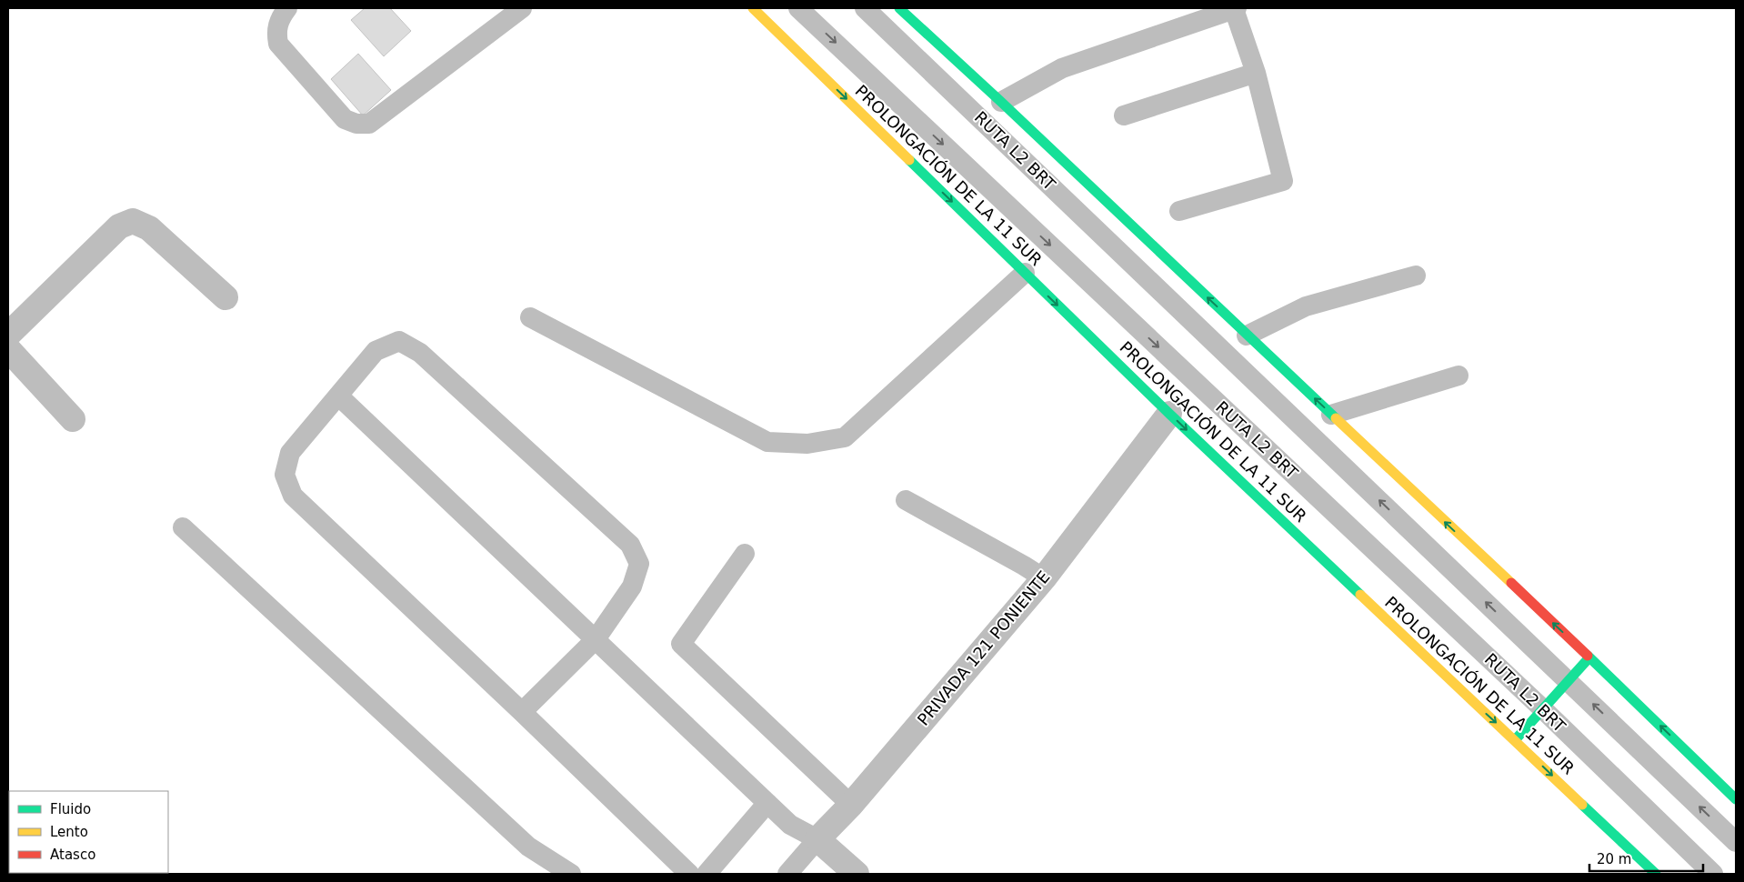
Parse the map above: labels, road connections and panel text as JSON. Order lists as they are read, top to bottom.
{
  "streets": {
    "main road": ["PROLONGACIÓN DE LA 11 SUR"],
    "street": ["PRIVADA 121 PONIENTE"],
    "lane": ["RUTA L2 BRT"]
  },
  "crossings": [
    ["PROLONGACIÓN DE LA 11 SUR", "PRIVADA 121 PONIENTE"]
  ],
  "one_way": ["PROLONGACIÓN DE LA 11 SUR"],
  "legend": ["Fluido", "Lento", "Atasco"],
  "scale_bar": "20 m"
}
